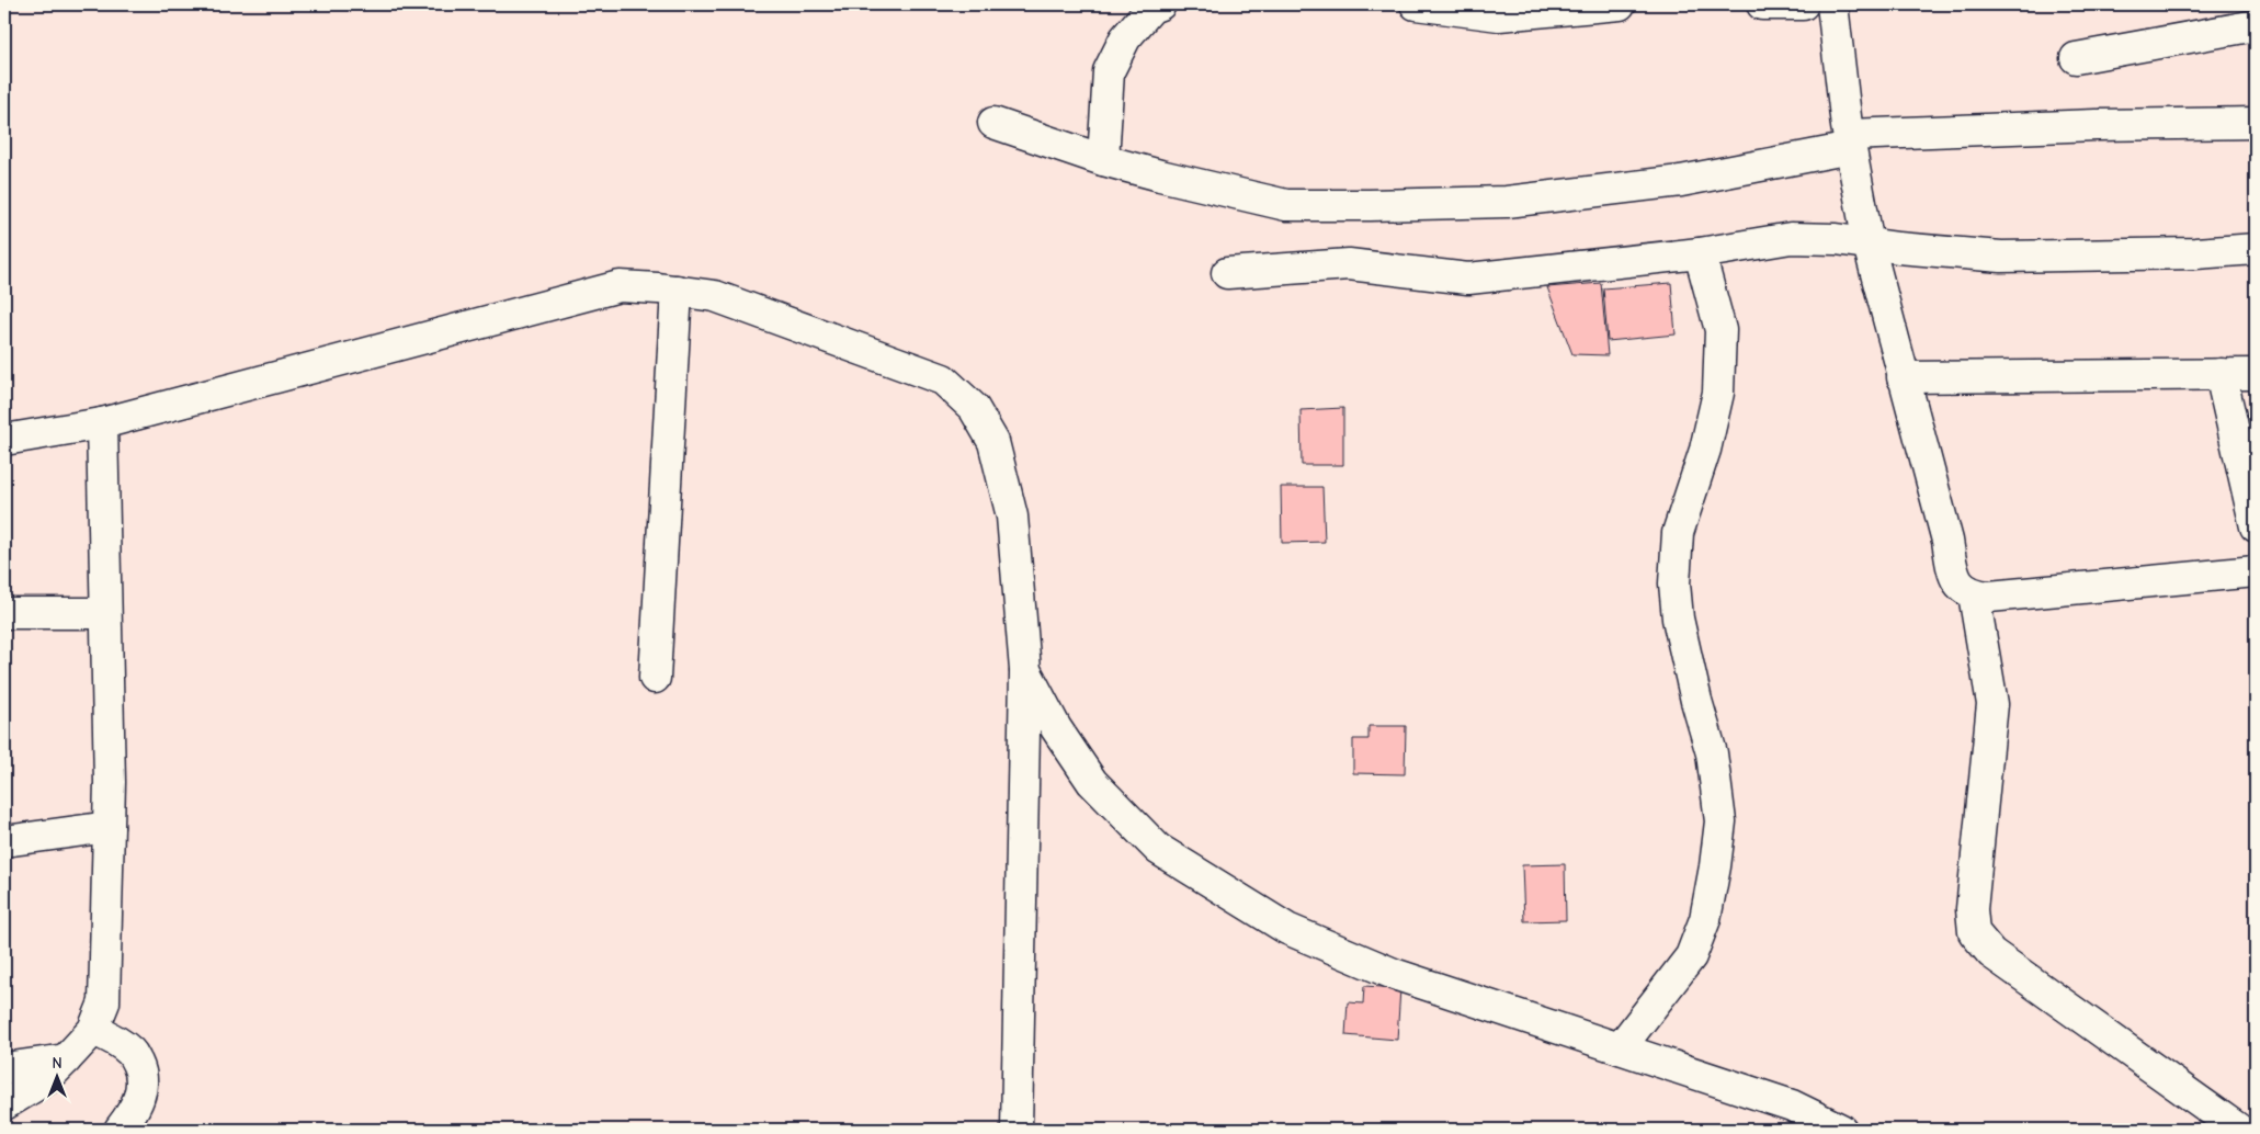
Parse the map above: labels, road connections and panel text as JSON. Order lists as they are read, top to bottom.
{
  "north": "top"
}
